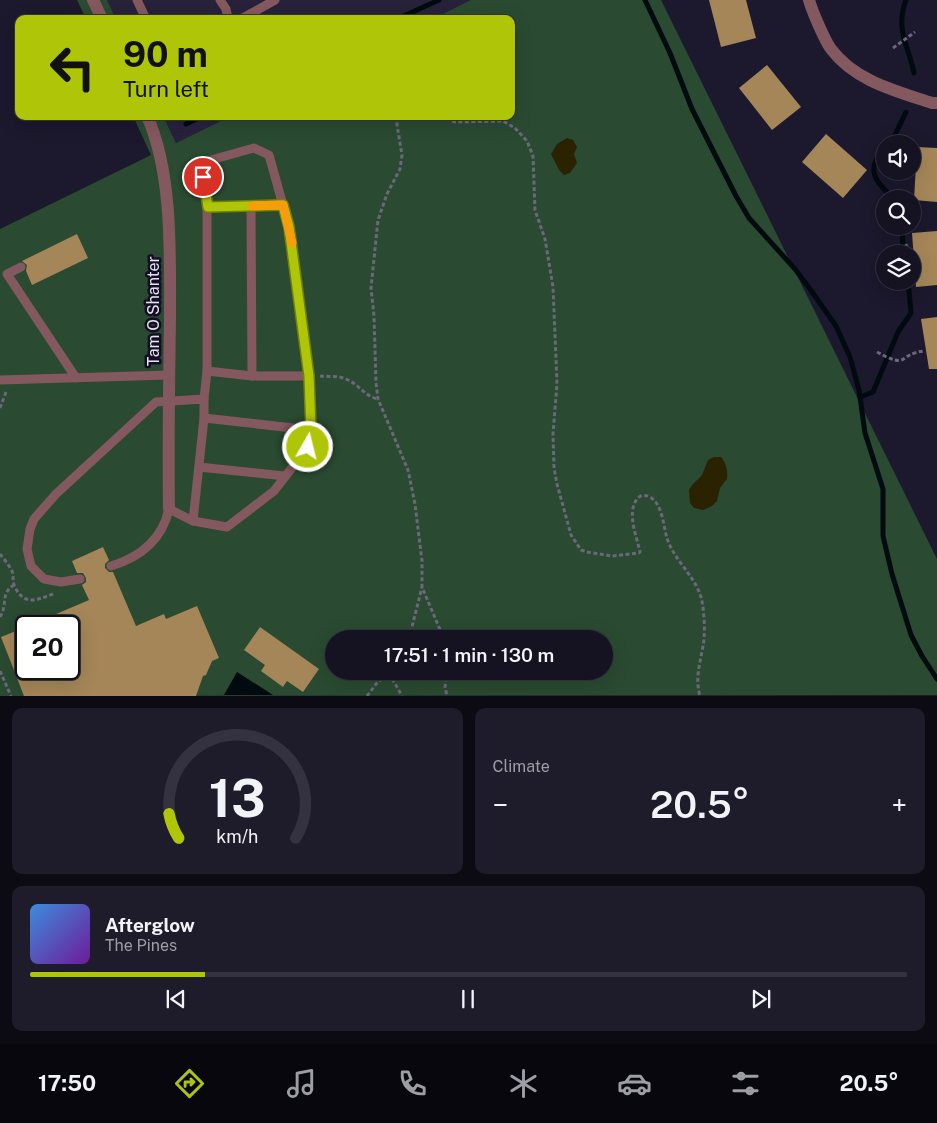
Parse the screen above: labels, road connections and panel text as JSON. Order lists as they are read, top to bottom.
{
  "streets": {
    "street": ["Tam O Shanter"]
  },
  "page": {
    "turn": ["90 m", "Turn left"],
    "limit": "20",
    "trip": "17:51 · 1 min · 130 m",
    "tile": "Climate",
    "heat": ["−", "20.5°", "+"],
    "song": ["Afterglow", "The Pines"],
    "tabs": ["17:50", "20.5°"],
    "gauge": ["13", "km/h"]
  }
}
